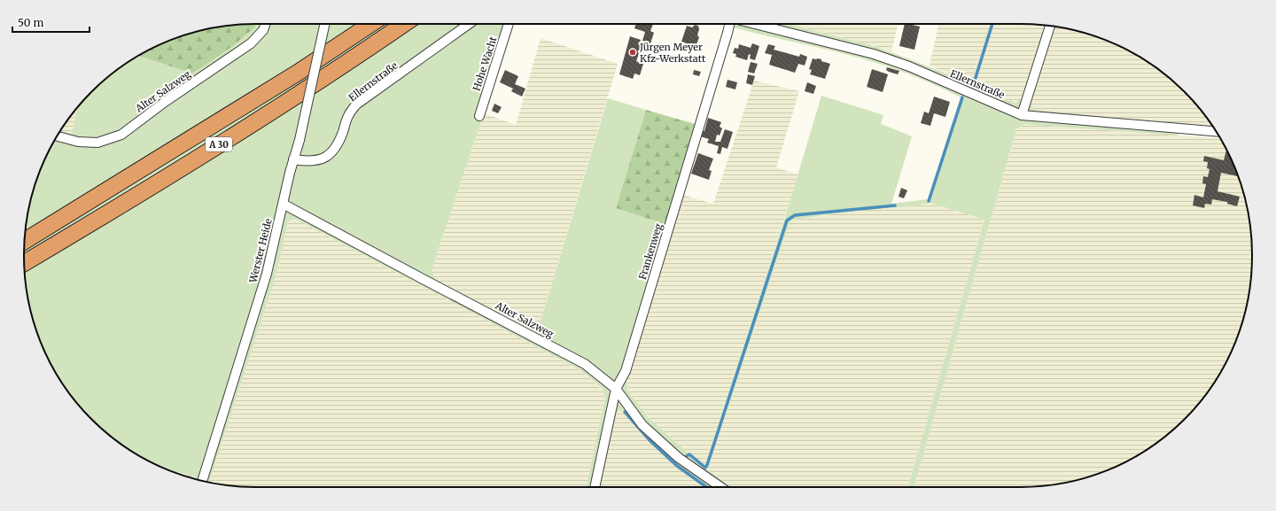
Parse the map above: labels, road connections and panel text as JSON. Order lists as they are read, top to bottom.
{
  "streets": {
    "highway": ["A 30"],
    "street": [
      "Hohe Wacht",
      "Ellernstraße",
      "Alter Salzweg",
      "Werster Heide",
      "Frankenweg"
    ]
  },
  "crossings": [
    ["Ellernstraße", "Werster Heide"],
    ["Alter Salzweg", "Werster Heide"],
    ["Alter Salzweg", "Frankenweg"]
  ],
  "places": ["Jürgen Meyer Kfz-Werkstatt"],
  "scale_bar": "50 m"
}
